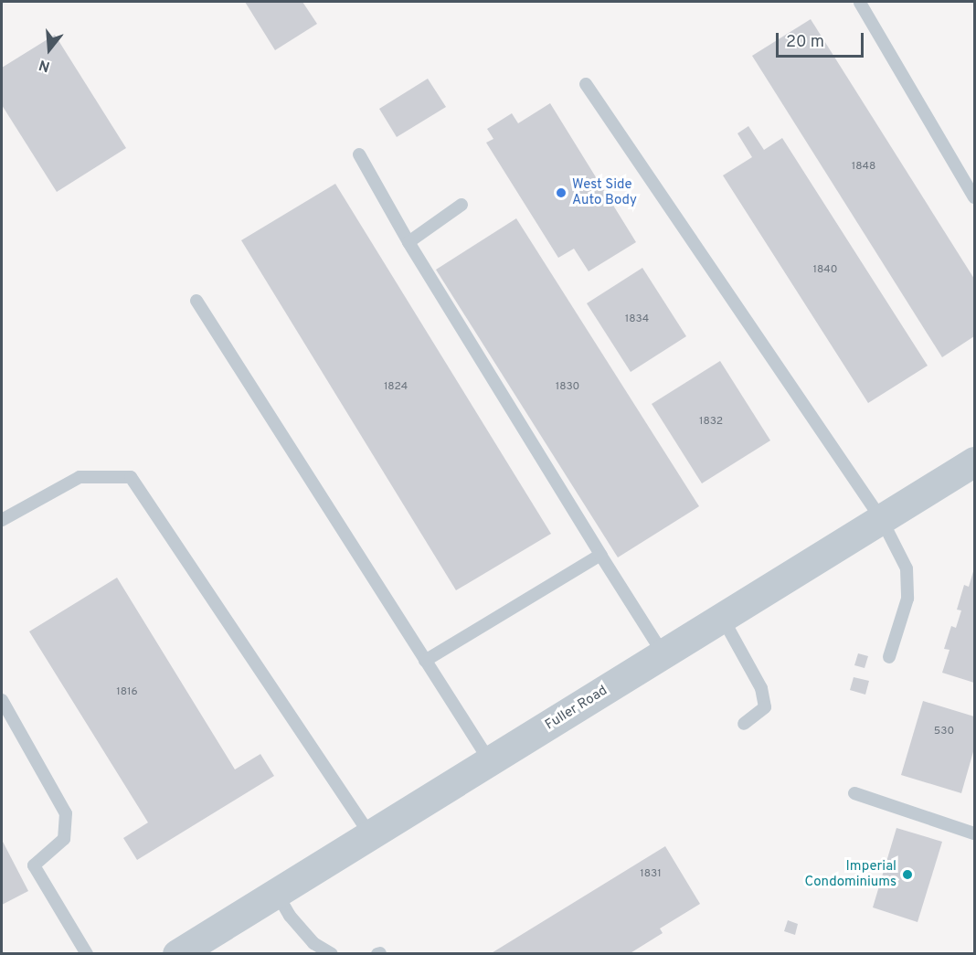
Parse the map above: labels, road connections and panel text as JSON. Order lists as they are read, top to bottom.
{
  "streets": {
    "street": ["Fuller Road"]
  },
  "places": ["West Side Auto Body", "Imperial Condominiums"],
  "house_numbers": [
    "1848",
    "1840",
    "1834",
    "1824",
    "1830",
    "1832",
    "1816",
    "530",
    "1831"
  ],
  "scale_bar": "20 m",
  "north": "bottom"
}
